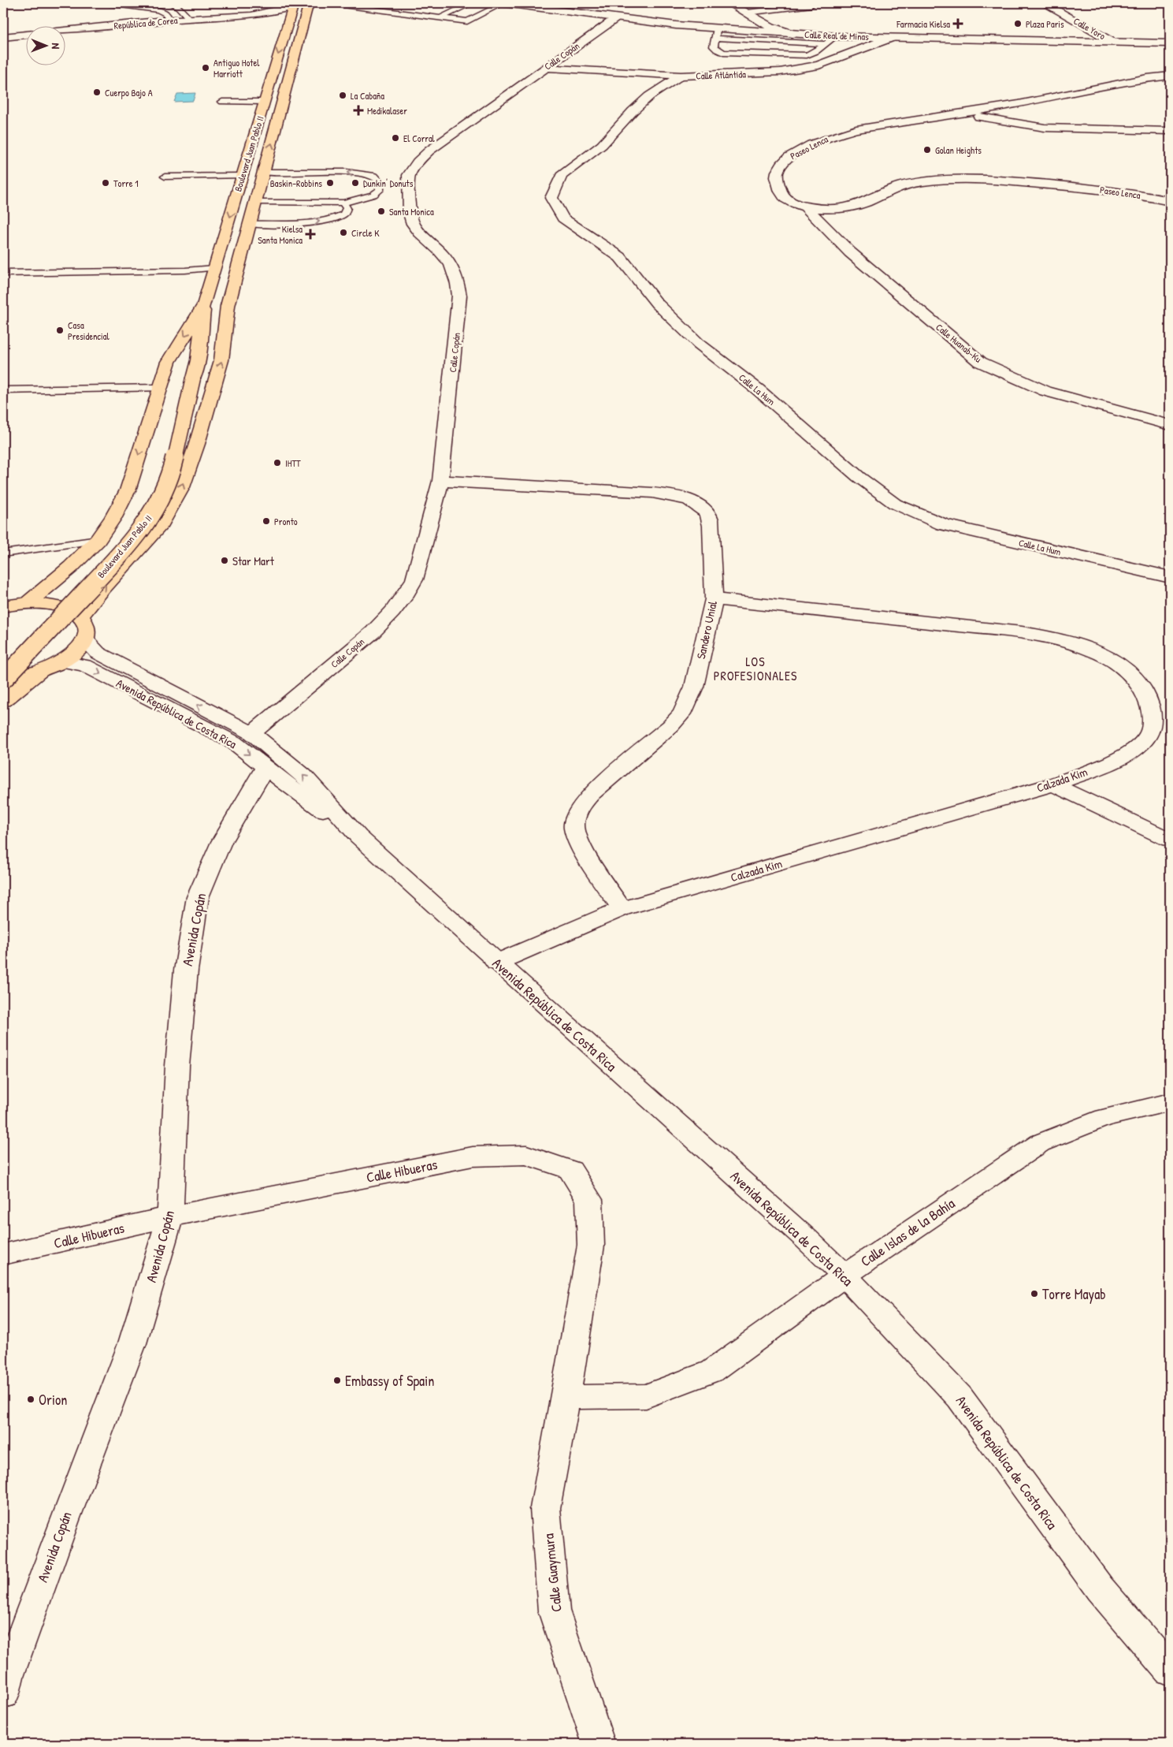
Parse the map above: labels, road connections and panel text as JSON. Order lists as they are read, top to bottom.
{
  "streets": {
    "main road": ["Boulevard Juan Pablo II"],
    "street": [
      "República de Corea",
      "Calle Yoro",
      "Calle Real de Minas",
      "Calle Copán",
      "Calle Atlántida",
      "Paseo Lenca",
      "Calle Huanab-Ku",
      "Calle La Hum",
      "Sandero Unial",
      "Avenida República de Costa Rica",
      "Calzada Kim",
      "Avenida Copán",
      "Calle Hibueras",
      "Calle Islas de la Bahía",
      "Calle Guaymura"
    ]
  },
  "crossings": [
    ["República de Corea", "Boulevard Juan Pablo II"],
    ["Calle Yoro", "Calle Real de Minas"],
    ["Calle Real de Minas", "Calle Copán"],
    ["Calle Real de Minas", "Calle Atlántida"],
    ["Calle Copán", "Calle Atlántida"],
    ["Calle Copán", "Sandero Unial"],
    ["Calle Copán", "Avenida República de Costa Rica"],
    ["Calle Atlántida", "Calle La Hum"],
    ["Paseo Lenca", "Calle Huanab-Ku"],
    ["Sandero Unial", "Calzada Kim"],
    ["Avenida República de Costa Rica", "Calzada Kim"],
    ["Avenida República de Costa Rica", "Avenida Copán"],
    ["Avenida República de Costa Rica", "Calle Islas de la Bahía"],
    ["Avenida Copán", "Calle Hibueras"],
    ["Calle Hibueras", "Calle Islas de la Bahía"],
    ["Calle Hibueras", "Calle Guaymura"],
    ["Calle Islas de la Bahía", "Calle Guaymura"]
  ],
  "districts": ["LOS PROFESIONALES"],
  "places": {
    "health": ["Farmacia Kielsa", "Medikalaser", "Kielsa Santa Monica"],
    "other": [
      "Plaza Paris",
      "Antiguo Hotel Marriott",
      "Cuerpo Bajo A",
      "La Cabaña",
      "El Corral",
      "Golan Heights",
      "Torre 1",
      "Baskin-Robbins",
      "Dunkin' Donuts",
      "Santa Monica",
      "Circle K",
      "Casa Presidencial",
      "IHTT",
      "Pronto",
      "Star Mart",
      "Torre Mayab",
      "Embassy of Spain",
      "Orion"
    ]
  },
  "north": "right"
}
